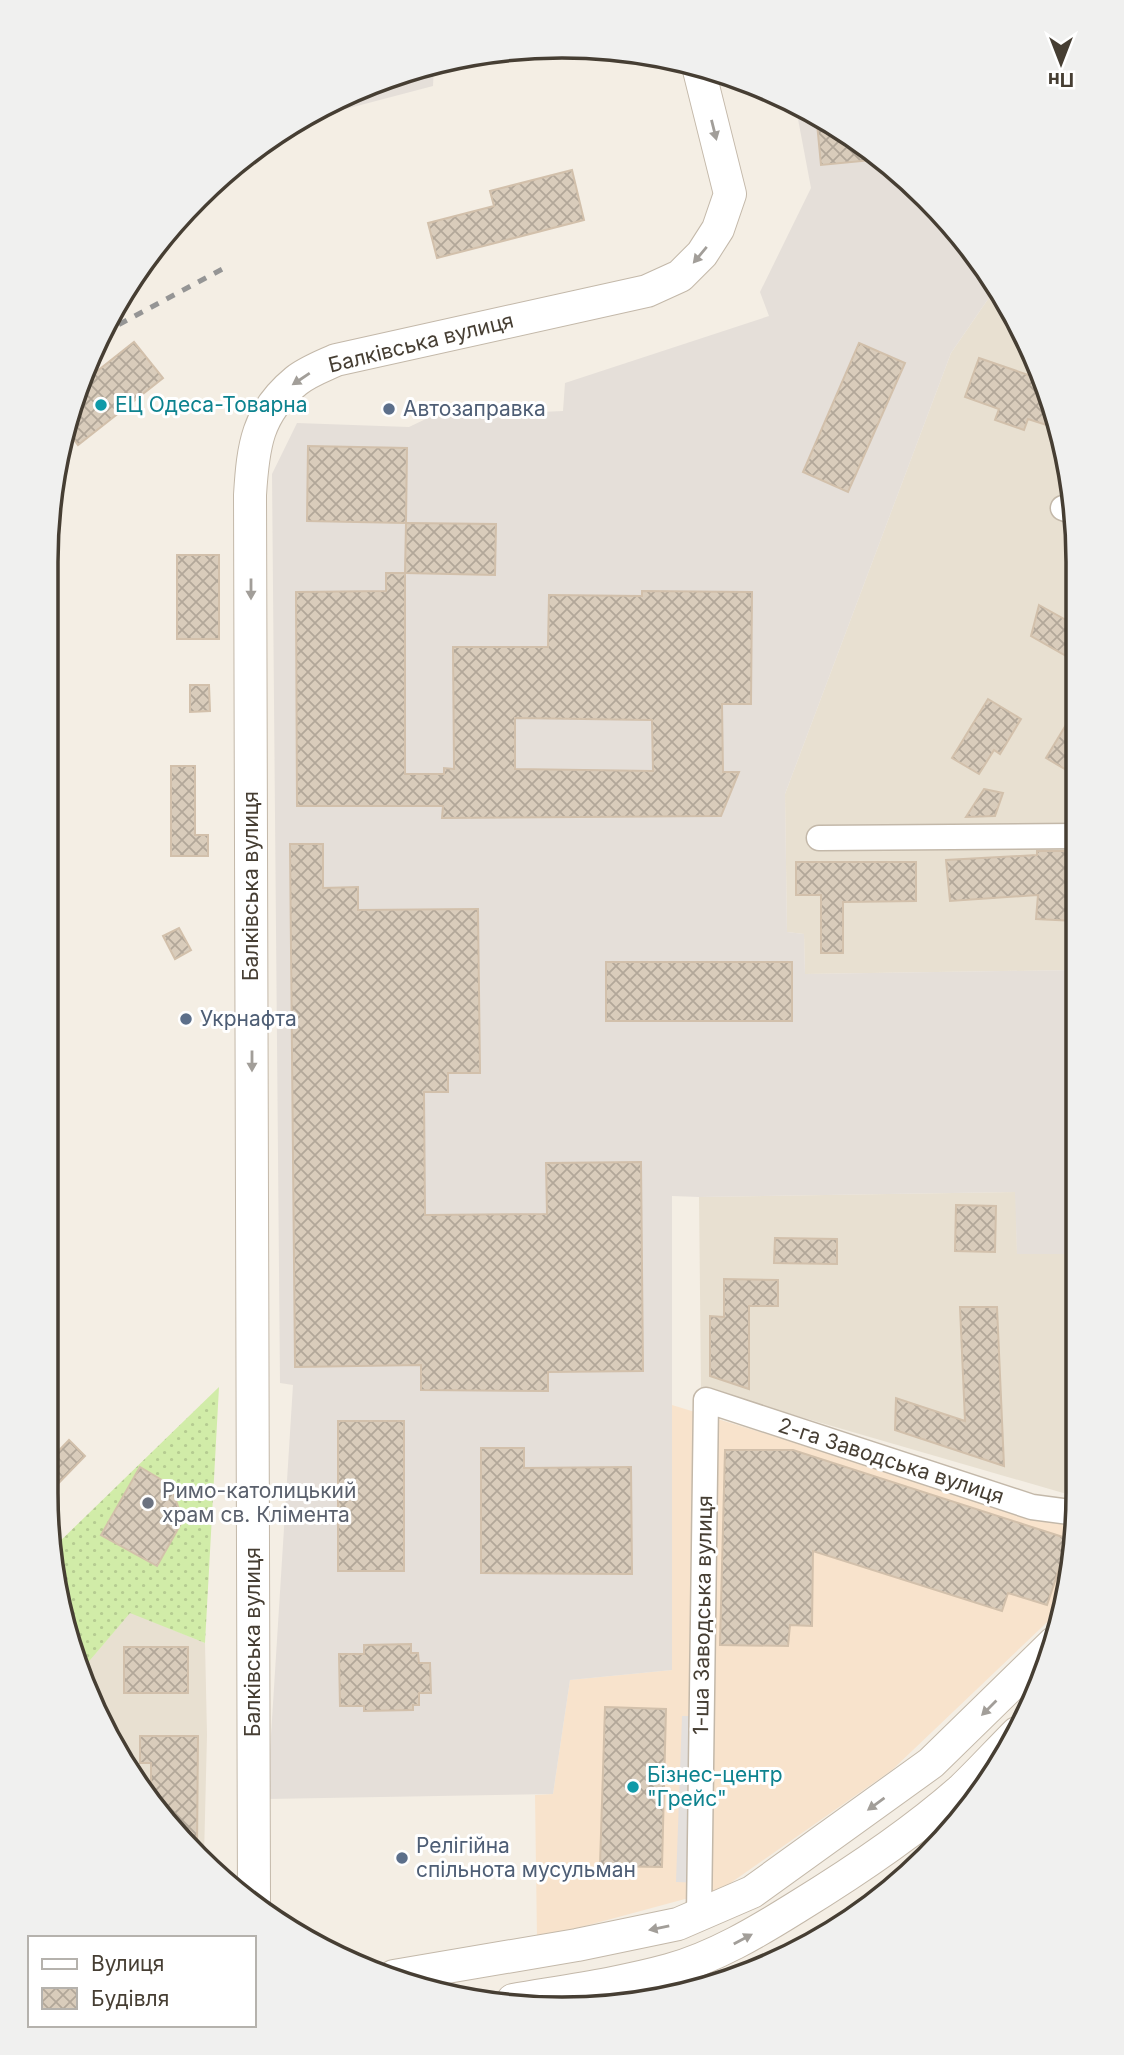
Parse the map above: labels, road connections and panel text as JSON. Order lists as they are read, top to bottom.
{
  "streets": {
    "street": ["Балківська вулиця", "2-га Заводська вулиця", "1-ша Заводська вулиця"]
  },
  "crossings": [
    ["2-га Заводська вулиця", "1-ша Заводська вулиця"]
  ],
  "one_way": ["Балківська вулиця"],
  "places": [
    "ЕЦ Одеса-Товарна",
    "Автозаправка",
    "Укрнафта",
    "Римо-католицький храм св. Клімента",
    "Бізнес-центр \"Грейс\"",
    "Релігійна спільнота мусульман"
  ],
  "legend": ["Вулиця", "Будівля"],
  "north": "bottom"
}
